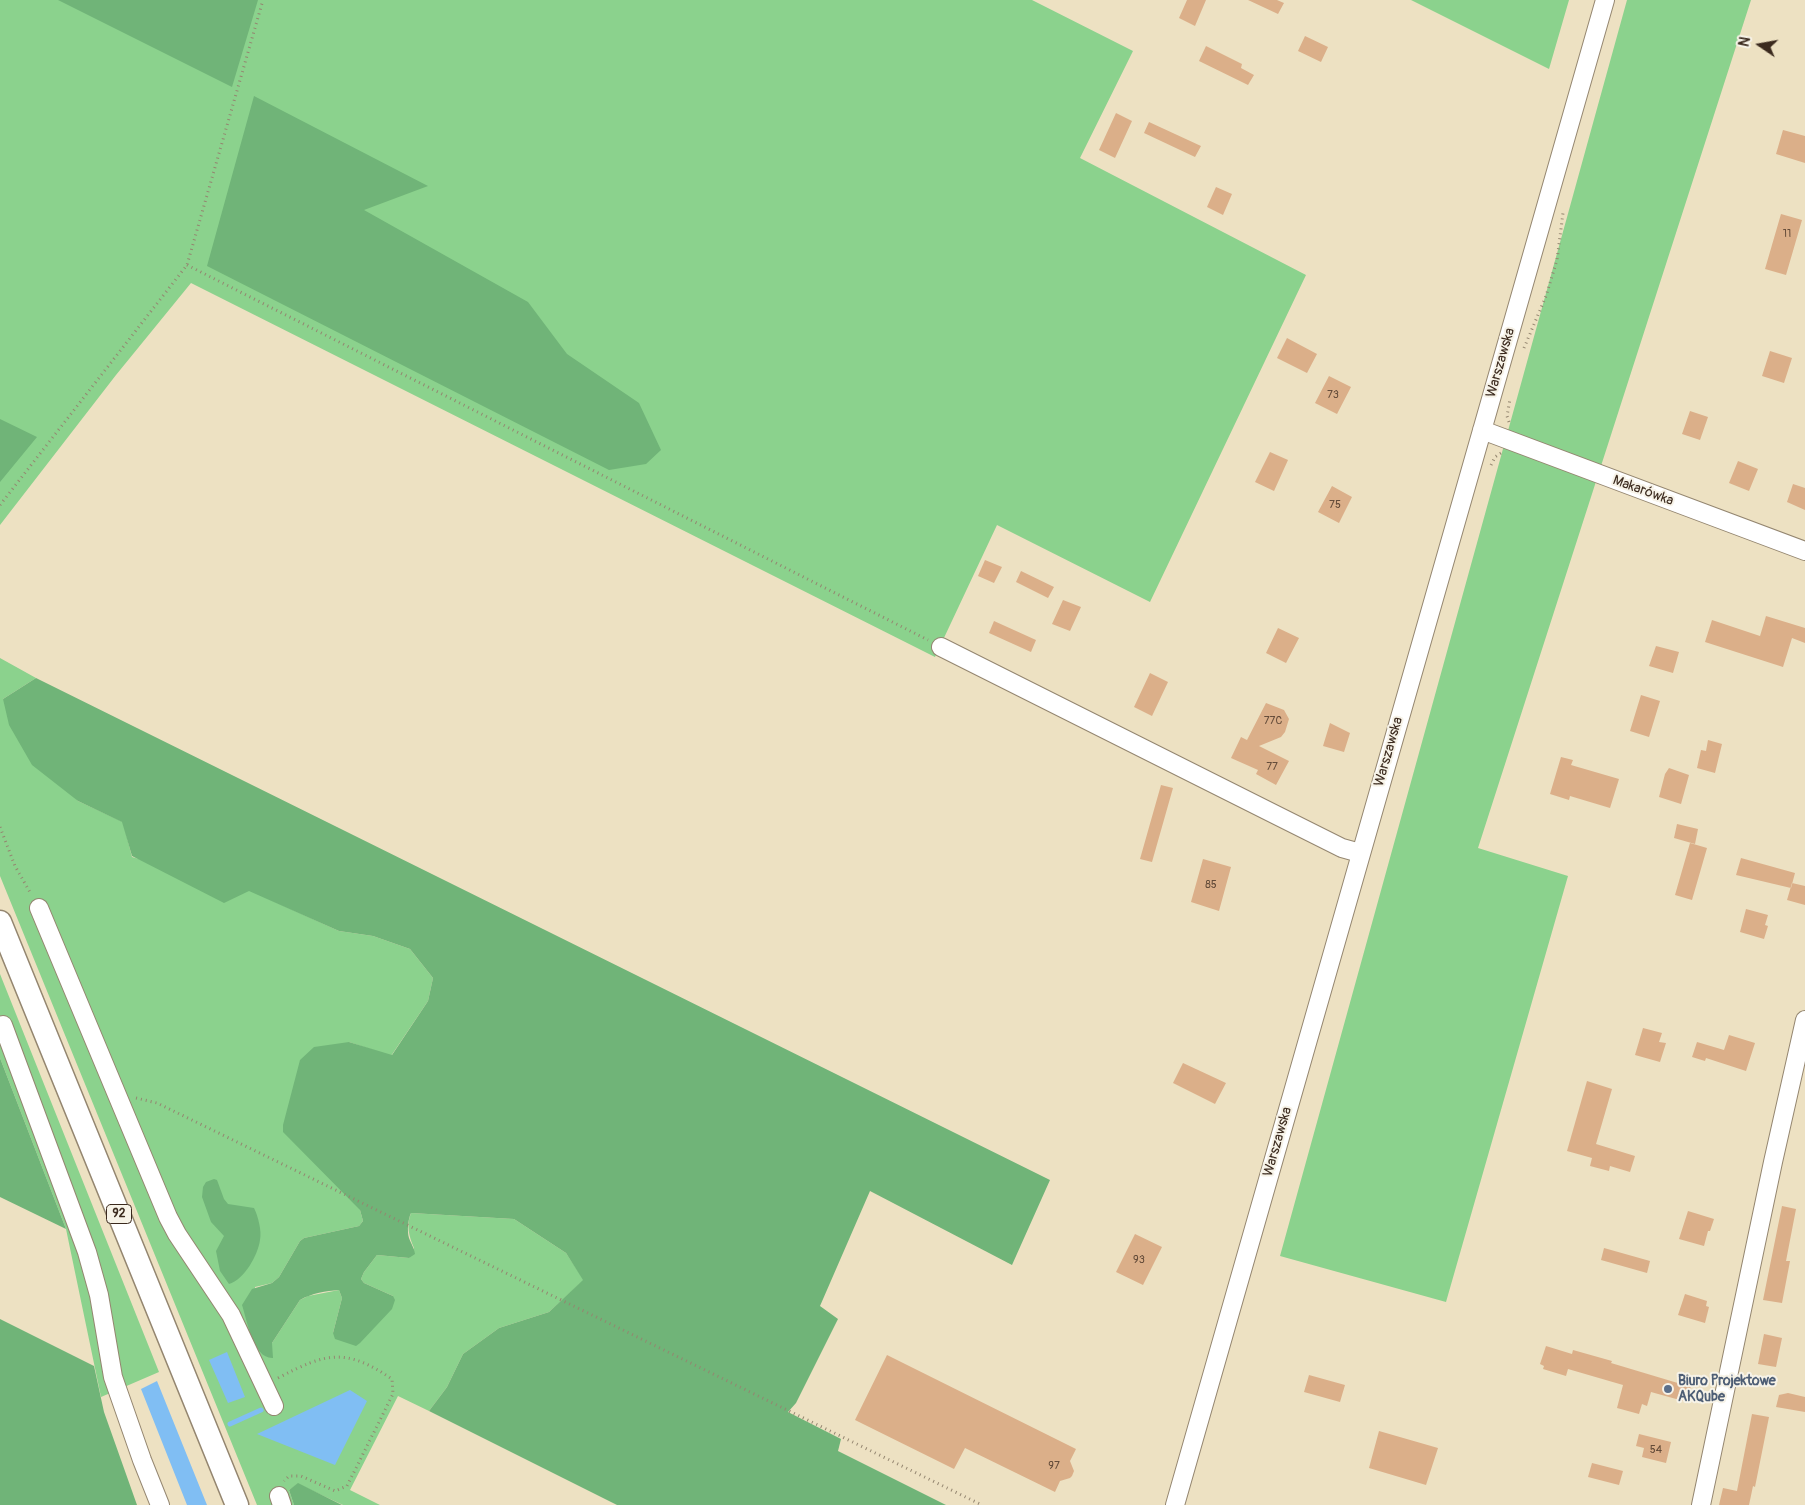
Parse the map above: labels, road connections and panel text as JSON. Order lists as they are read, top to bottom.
{
  "streets": {
    "main road": ["92"],
    "street": ["Warszawska", "Makarówka"]
  },
  "crossings": [
    ["Warszawska", "Makarówka"]
  ],
  "places": ["Biuro Projektowe AKQube"],
  "house_numbers": [
    "11",
    "73",
    "75",
    "77C",
    "77",
    "85",
    "93",
    "54",
    "97"
  ],
  "north": "left"
}
